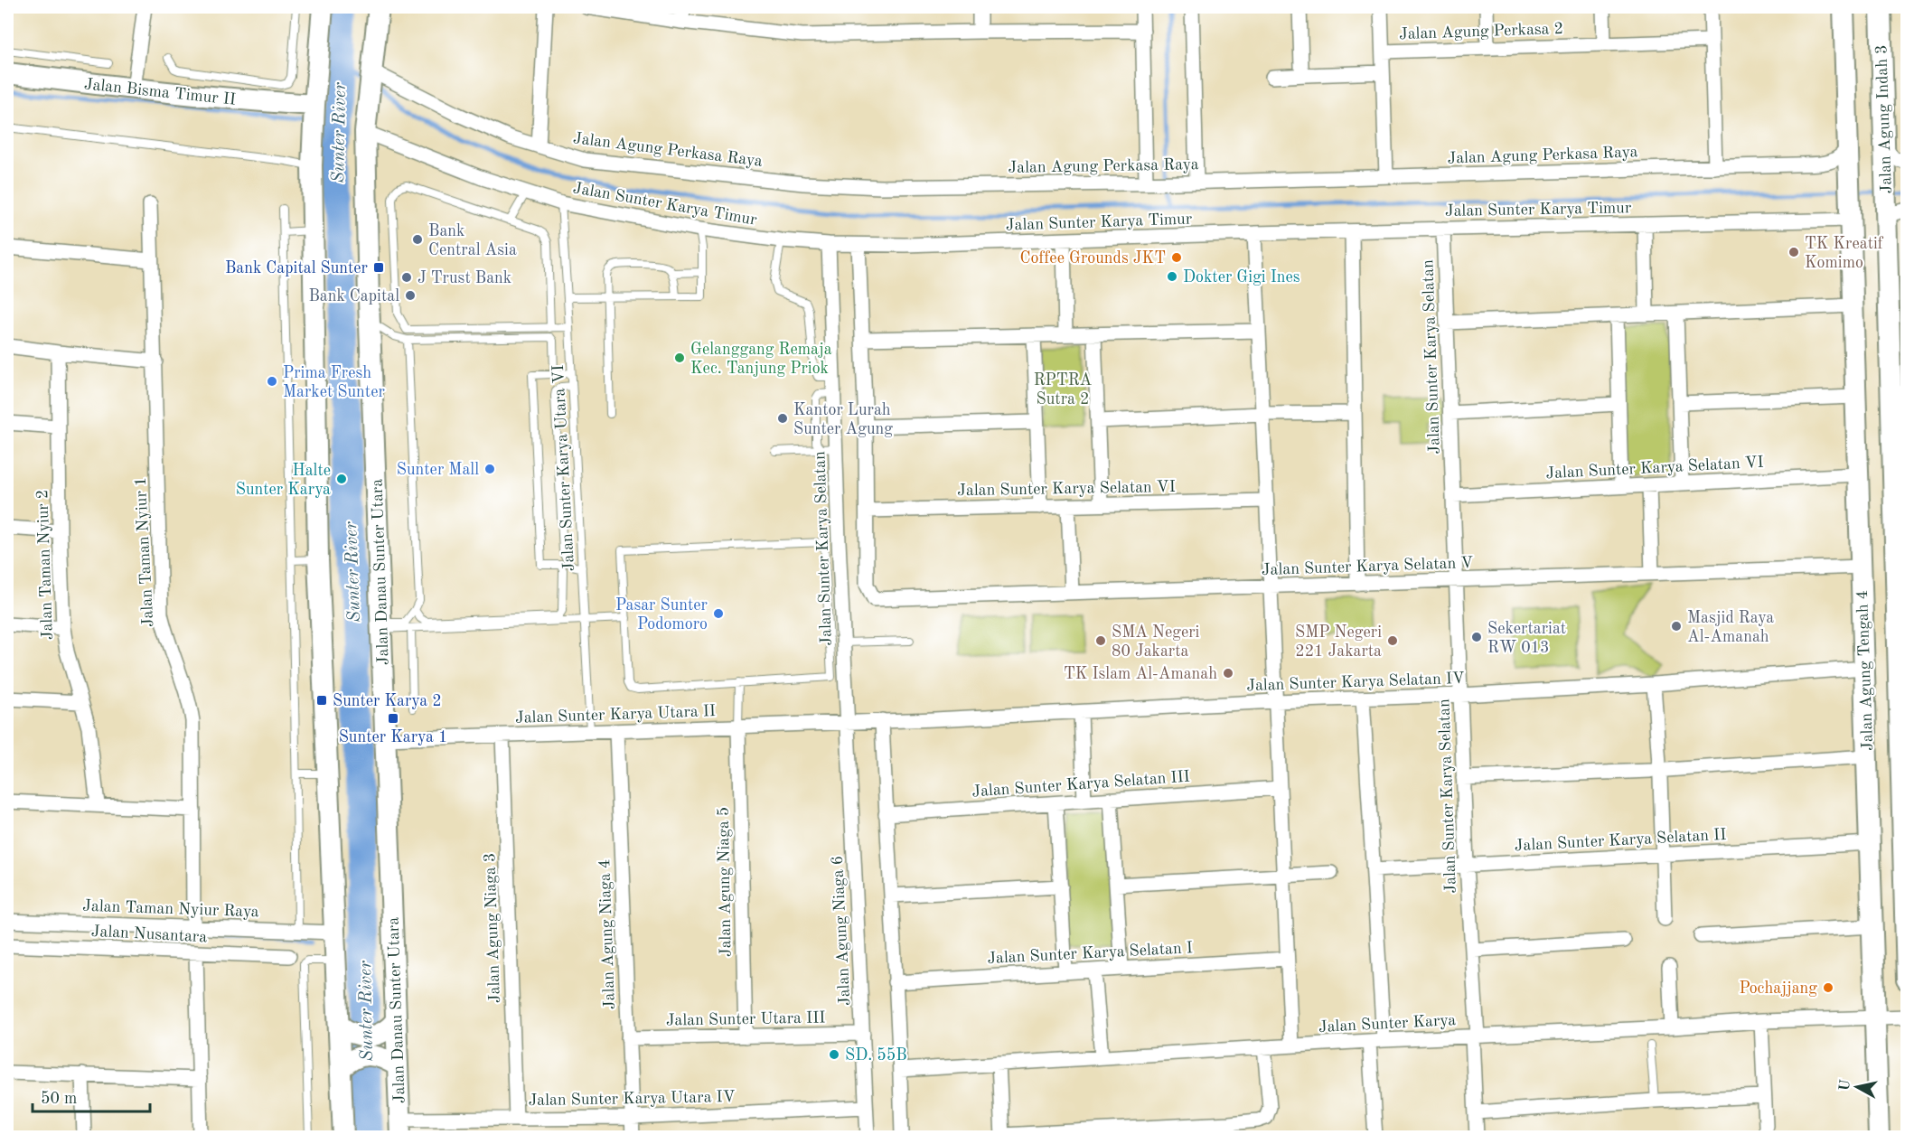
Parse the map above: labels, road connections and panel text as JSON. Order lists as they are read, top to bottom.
{
  "streets": {
    "street": [
      "Jalan Agung Perkasa 2",
      "Jalan Bisma Timur II",
      "Jalan Agung Indah 3",
      "Jalan Agung Perkasa Raya",
      "Jalan Sunter Karya Timur",
      "Jalan Sunter Karya Selatan",
      "Jalan Sunter Karya Selatan VI",
      "Jalan Taman Nyiur 1",
      "Jalan Taman Nyiur 2",
      "Jalan Sunter Karya Selatan V",
      "Jalan Danau Sunter Utara",
      "Jalan Agung Tengah 4",
      "Jalan Sunter Karya Selatan IV",
      "Jalan Sunter Karya Utara II",
      "Jalan Sunter Karya Selatan III",
      "Jalan Sunter Karya Selatan II",
      "Jalan Agung Niaga 5",
      "Jalan Taman Nyiur Raya",
      "Jalan Agung Niaga 3",
      "Jalan Agung Niaga 6",
      "Jalan Nusantara",
      "Jalan Agung Niaga 4",
      "Jalan Sunter Karya Selatan I",
      "Jalan Sunter Utara III",
      "Jalan Sunter Karya",
      "Jalan Sunter Karya Utara IV"
    ],
    "lane": ["Jalan Sunter Karya Utara VI"]
  },
  "crossings": [
    ["Jalan Agung Perkasa Raya", "Jalan Danau Sunter Utara"],
    ["Jalan Sunter Karya Timur", "Jalan Sunter Karya Selatan"],
    ["Jalan Sunter Karya Timur", "Jalan Sunter Karya Utara VI"],
    ["Jalan Sunter Karya Timur", "Jalan Danau Sunter Utara"],
    ["Jalan Sunter Karya Timur", "Jalan Agung Tengah 4"],
    ["Jalan Sunter Karya Selatan", "Jalan Sunter Karya Selatan VI"],
    ["Jalan Sunter Karya Selatan", "Jalan Sunter Karya Selatan V"],
    ["Jalan Sunter Karya Selatan", "Jalan Sunter Karya Selatan IV"],
    ["Jalan Sunter Karya Selatan", "Jalan Sunter Karya Utara II"],
    ["Jalan Sunter Karya Selatan", "Jalan Sunter Karya Selatan II"],
    ["Jalan Sunter Karya Selatan", "Jalan Agung Niaga 6"],
    ["Jalan Sunter Karya Selatan", "Jalan Sunter Karya"],
    ["Jalan Sunter Karya Selatan VI", "Jalan Sunter Karya Selatan V"],
    ["Jalan Sunter Karya Selatan VI", "Jalan Agung Tengah 4"],
    ["Jalan Sunter Karya Utara VI", "Jalan Sunter Karya Utara II"],
    ["Jalan Taman Nyiur 1", "Jalan Taman Nyiur Raya"],
    ["Jalan Sunter Karya Selatan V", "Jalan Agung Tengah 4"],
    ["Jalan Danau Sunter Utara", "Jalan Sunter Karya Utara II"],
    ["Jalan Danau Sunter Utara", "Jalan Sunter Karya Utara IV"],
    ["Jalan Agung Tengah 4", "Jalan Sunter Karya Selatan IV"],
    ["Jalan Agung Tengah 4", "Jalan Sunter Karya Selatan II"],
    ["Jalan Agung Tengah 4", "Jalan Sunter Karya"],
    ["Jalan Sunter Karya Selatan IV", "Jalan Sunter Karya Utara II"],
    ["Jalan Sunter Karya Selatan IV", "Jalan Agung Niaga 6"],
    ["Jalan Sunter Karya Utara II", "Jalan Agung Niaga 5"],
    ["Jalan Sunter Karya Utara II", "Jalan Agung Niaga 3"],
    ["Jalan Sunter Karya Utara II", "Jalan Agung Niaga 6"],
    ["Jalan Sunter Karya Utara II", "Jalan Agung Niaga 4"],
    ["Jalan Agung Niaga 5", "Jalan Sunter Utara III"],
    ["Jalan Agung Niaga 3", "Jalan Sunter Karya Utara IV"],
    ["Jalan Agung Niaga 6", "Jalan Sunter Utara III"],
    ["Jalan Agung Niaga 6", "Jalan Sunter Karya Utara IV"],
    ["Jalan Agung Niaga 4", "Jalan Sunter Utara III"],
    ["Jalan Agung Niaga 4", "Jalan Sunter Karya Utara IV"]
  ],
  "water": ["Sunter River"],
  "parks": ["RPTRA Sutra 2"],
  "places": {
    "other": [
      "Bank Central Asia",
      "TK Kreatif Komimo",
      "Coffee Grounds JKT",
      "Dokter Gigi Ines",
      "J Trust Bank",
      "Bank Capital",
      "Gelanggang Remaja Kec. Tanjung Priok",
      "Prima Fresh Market Sunter",
      "Kantor Lurah Sunter Agung",
      "Sunter Mall",
      "Halte Sunter Karya",
      "Pasar Sunter Podomoro",
      "Masjid Raya Al-Amanah",
      "Sekertariat RW 013",
      "SMA Negeri 80 Jakarta",
      "SMP Negeri 221 Jakarta",
      "TK Islam Al-Amanah",
      "Pochajjang",
      "SD. 55B"
    ],
    "transit": ["Bank Capital Sunter", "Sunter Karya 2", "Sunter Karya 1"]
  },
  "scale_bar": "50 m",
  "north": "left"
}
